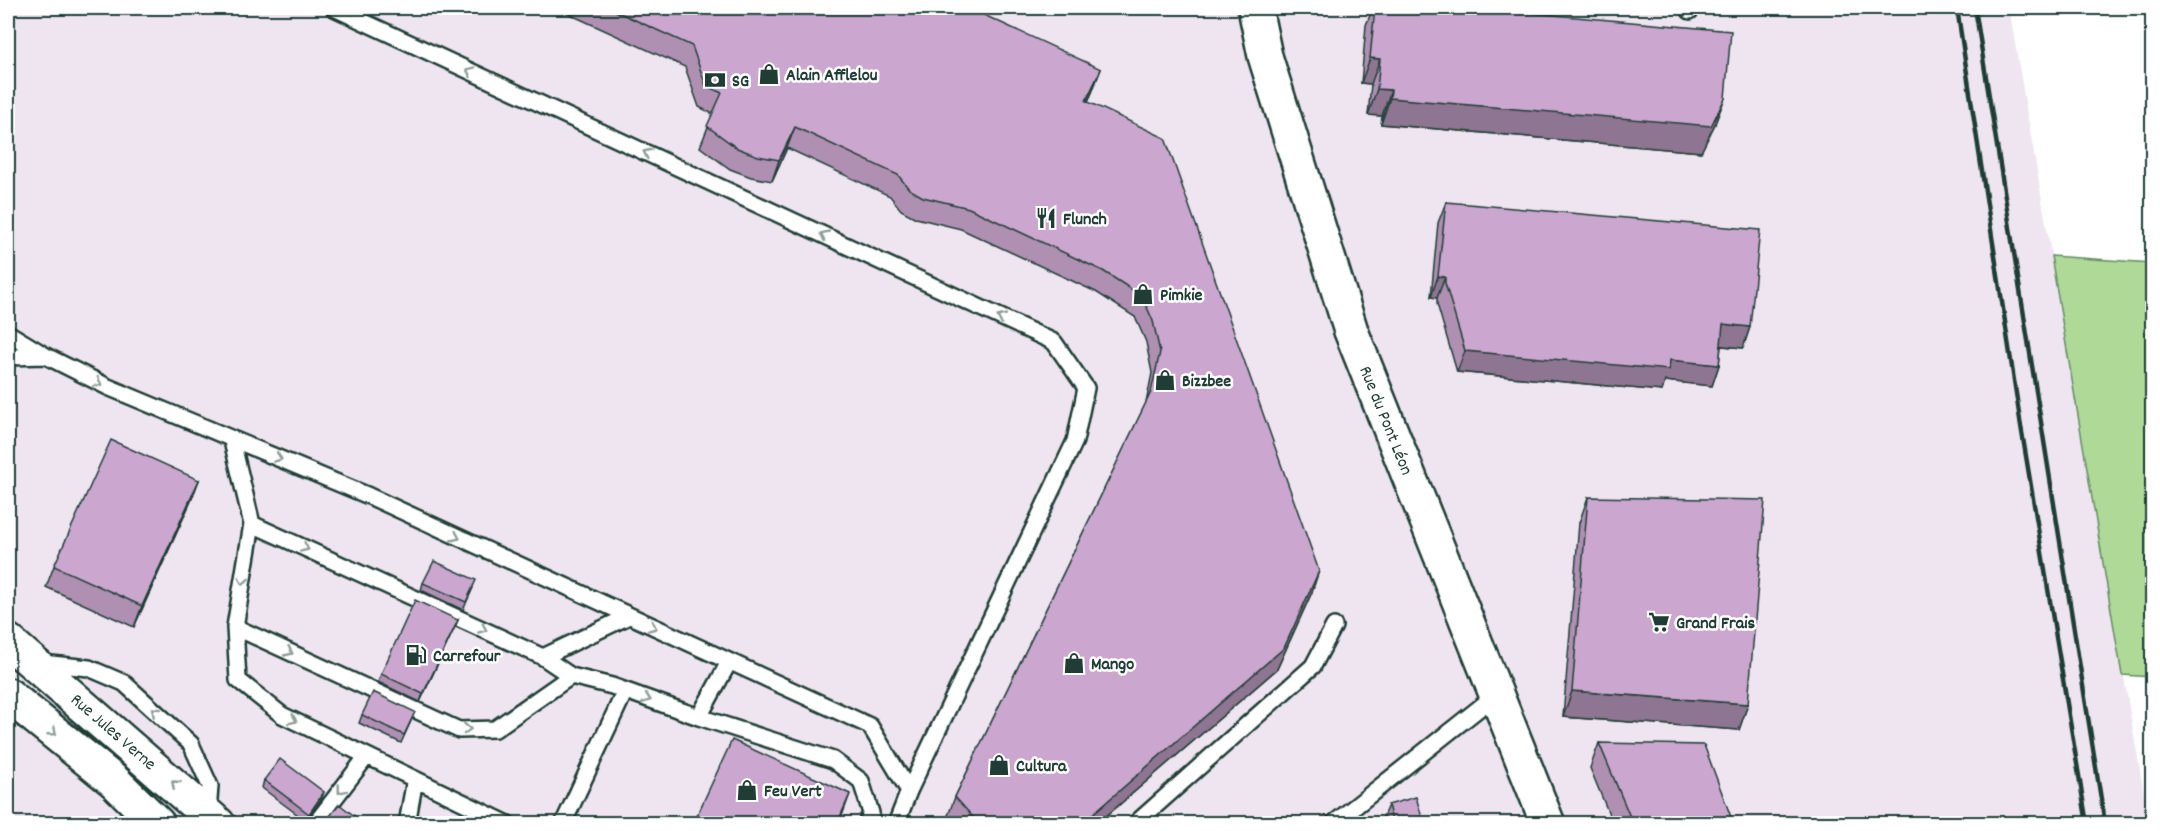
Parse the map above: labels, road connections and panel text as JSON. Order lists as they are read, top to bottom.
{
  "streets": {
    "street": ["Rue du Pont Léon", "Rue Jules Verne"]
  },
  "places": {
    "shop": [
      "Alain Afflelou",
      "Pimkie",
      "Bizzbee",
      "Mango",
      "Cultura",
      "Feu Vert"
    ],
    "bank": ["SG"],
    "restaurant": ["Flunch"],
    "supermarket": ["Grand Frais"],
    "fuel station": ["Carrefour"]
  }
}
